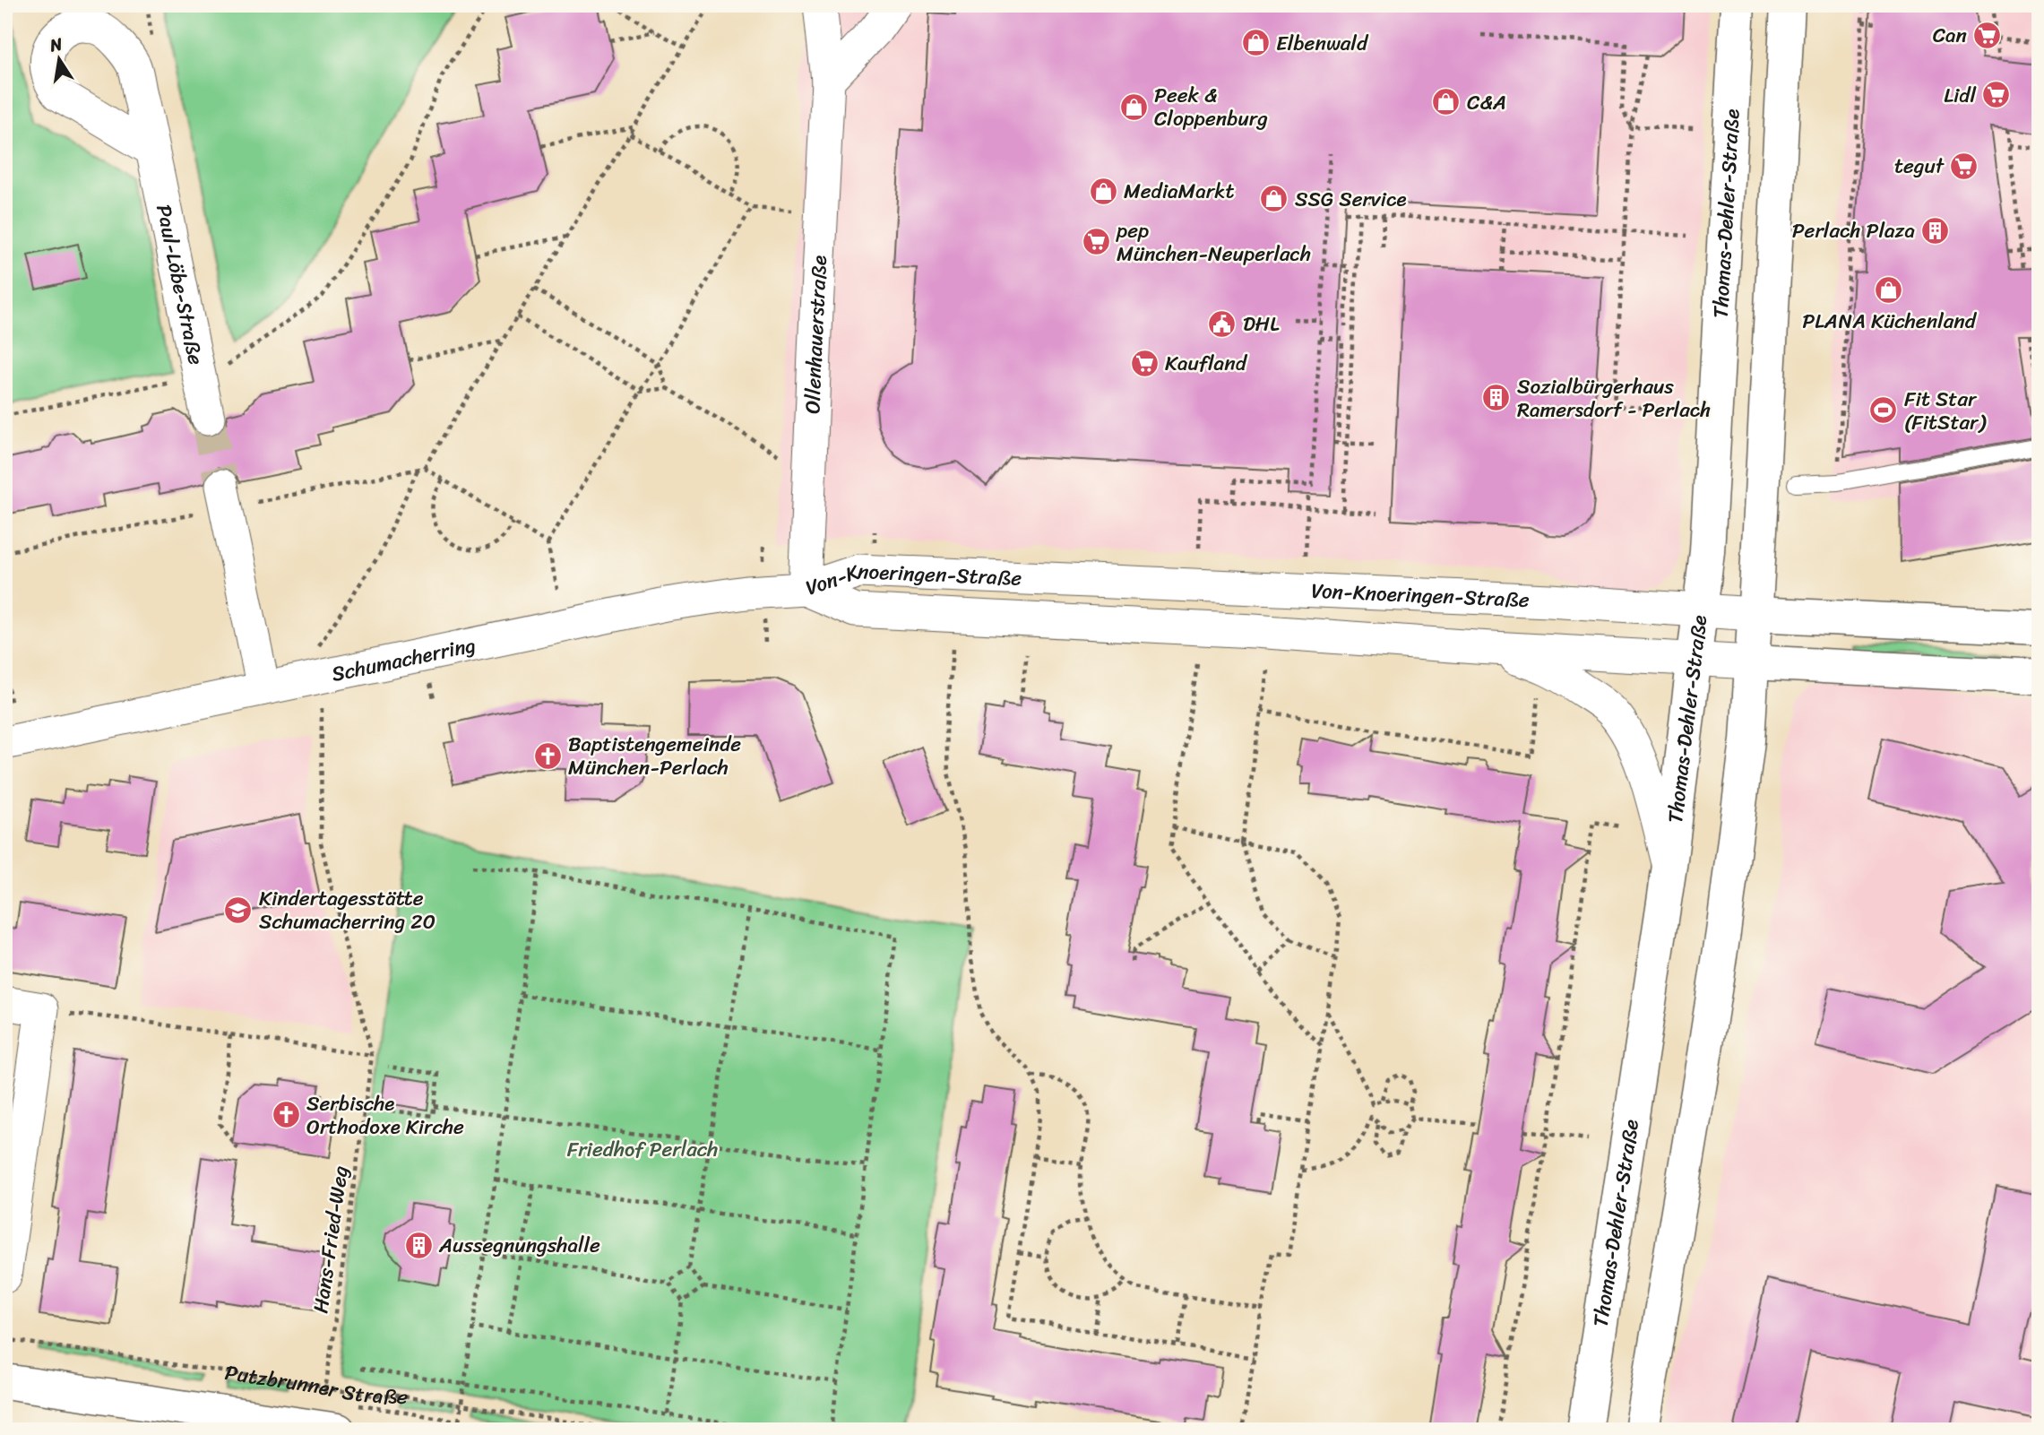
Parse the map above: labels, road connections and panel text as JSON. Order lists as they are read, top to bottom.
{
  "streets": {
    "main road": ["Thomas-Dehler-Straße", "Von-Knoeringen-Straße", "Putzbrunner Straße"],
    "street": ["Paul-Löbe-Straße", "Ollenhauerstraße", "Schumacherring"],
    "path": ["Hans-Fried-Weg"]
  },
  "crossings": [
    ["Thomas-Dehler-Straße", "Von-Knoeringen-Straße"],
    ["Ollenhauerstraße", "Von-Knoeringen-Straße"],
    ["Ollenhauerstraße", "Schumacherring"],
    ["Von-Knoeringen-Straße", "Schumacherring"],
    ["Schumacherring", "Hans-Fried-Weg"],
    ["Hans-Fried-Weg", "Putzbrunner Straße"]
  ],
  "parks": ["Friedhof Perlach"],
  "places": {
    "supermarket": [
      "Can",
      "Lidl",
      "tegut",
      "pep München-Neuperlach",
      "Kaufland"
    ],
    "shop": [
      "Elbenwald",
      "C&A",
      "Peek & Cloppenburg",
      "MediaMarkt",
      "SSG Service",
      "PLANA Küchenland"
    ],
    "building": ["Perlach Plaza", "Sozialbürgerhaus Ramersdorf - Perlach", "Aussegnungshalle"],
    "public building": ["DHL"],
    "sports": ["Fit Star (FitStar)"],
    "church": ["Baptistengemeinde München-Perlach", "Serbische Orthodoxe Kirche"],
    "school or university": ["Kindertagesstätte Schumacherring 20"]
  },
  "north": "top"
}
